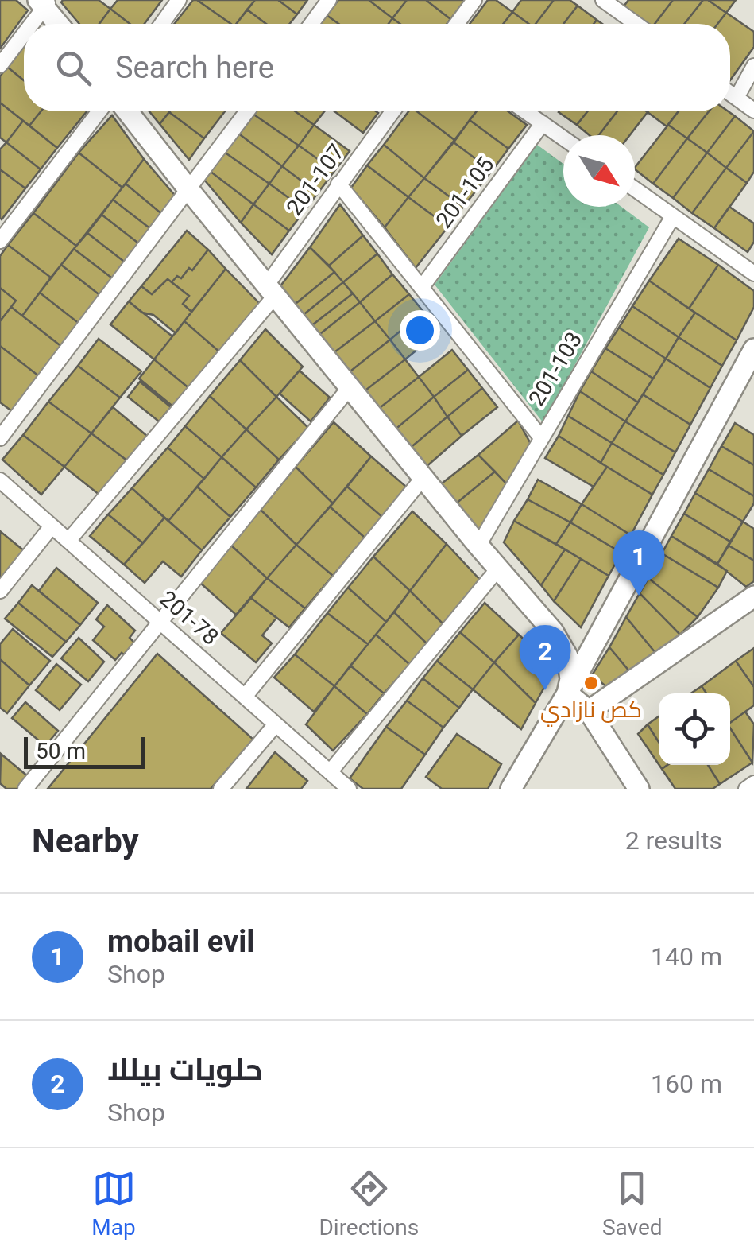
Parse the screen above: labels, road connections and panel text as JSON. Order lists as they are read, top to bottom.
{
  "streets": {
    "street": [
      "201-107",
      "201-105",
      "201-103",
      "201-78"
    ]
  },
  "crossings": [
    ["201-107", "201-78"]
  ],
  "places": ["كص نازادي"],
  "scale_bar": "50 m",
  "north": "bottom right",
  "page": {
    "search": "Search here",
    "pins": ["1", "2"],
    "scale": "50 m",
    "heading": ["Nearby", "2 results"],
    "list": [
      {
        "mark": "1",
        "name": "mobail evil",
        "note": "Shop",
        "value": "140 m"
      },
      {
        "mark": "2",
        "name": "حلويات بيللا",
        "note": "Shop",
        "value": "160 m"
      }
    ],
    "nav": ["Map", "Directions", "Saved"]
  }
}
